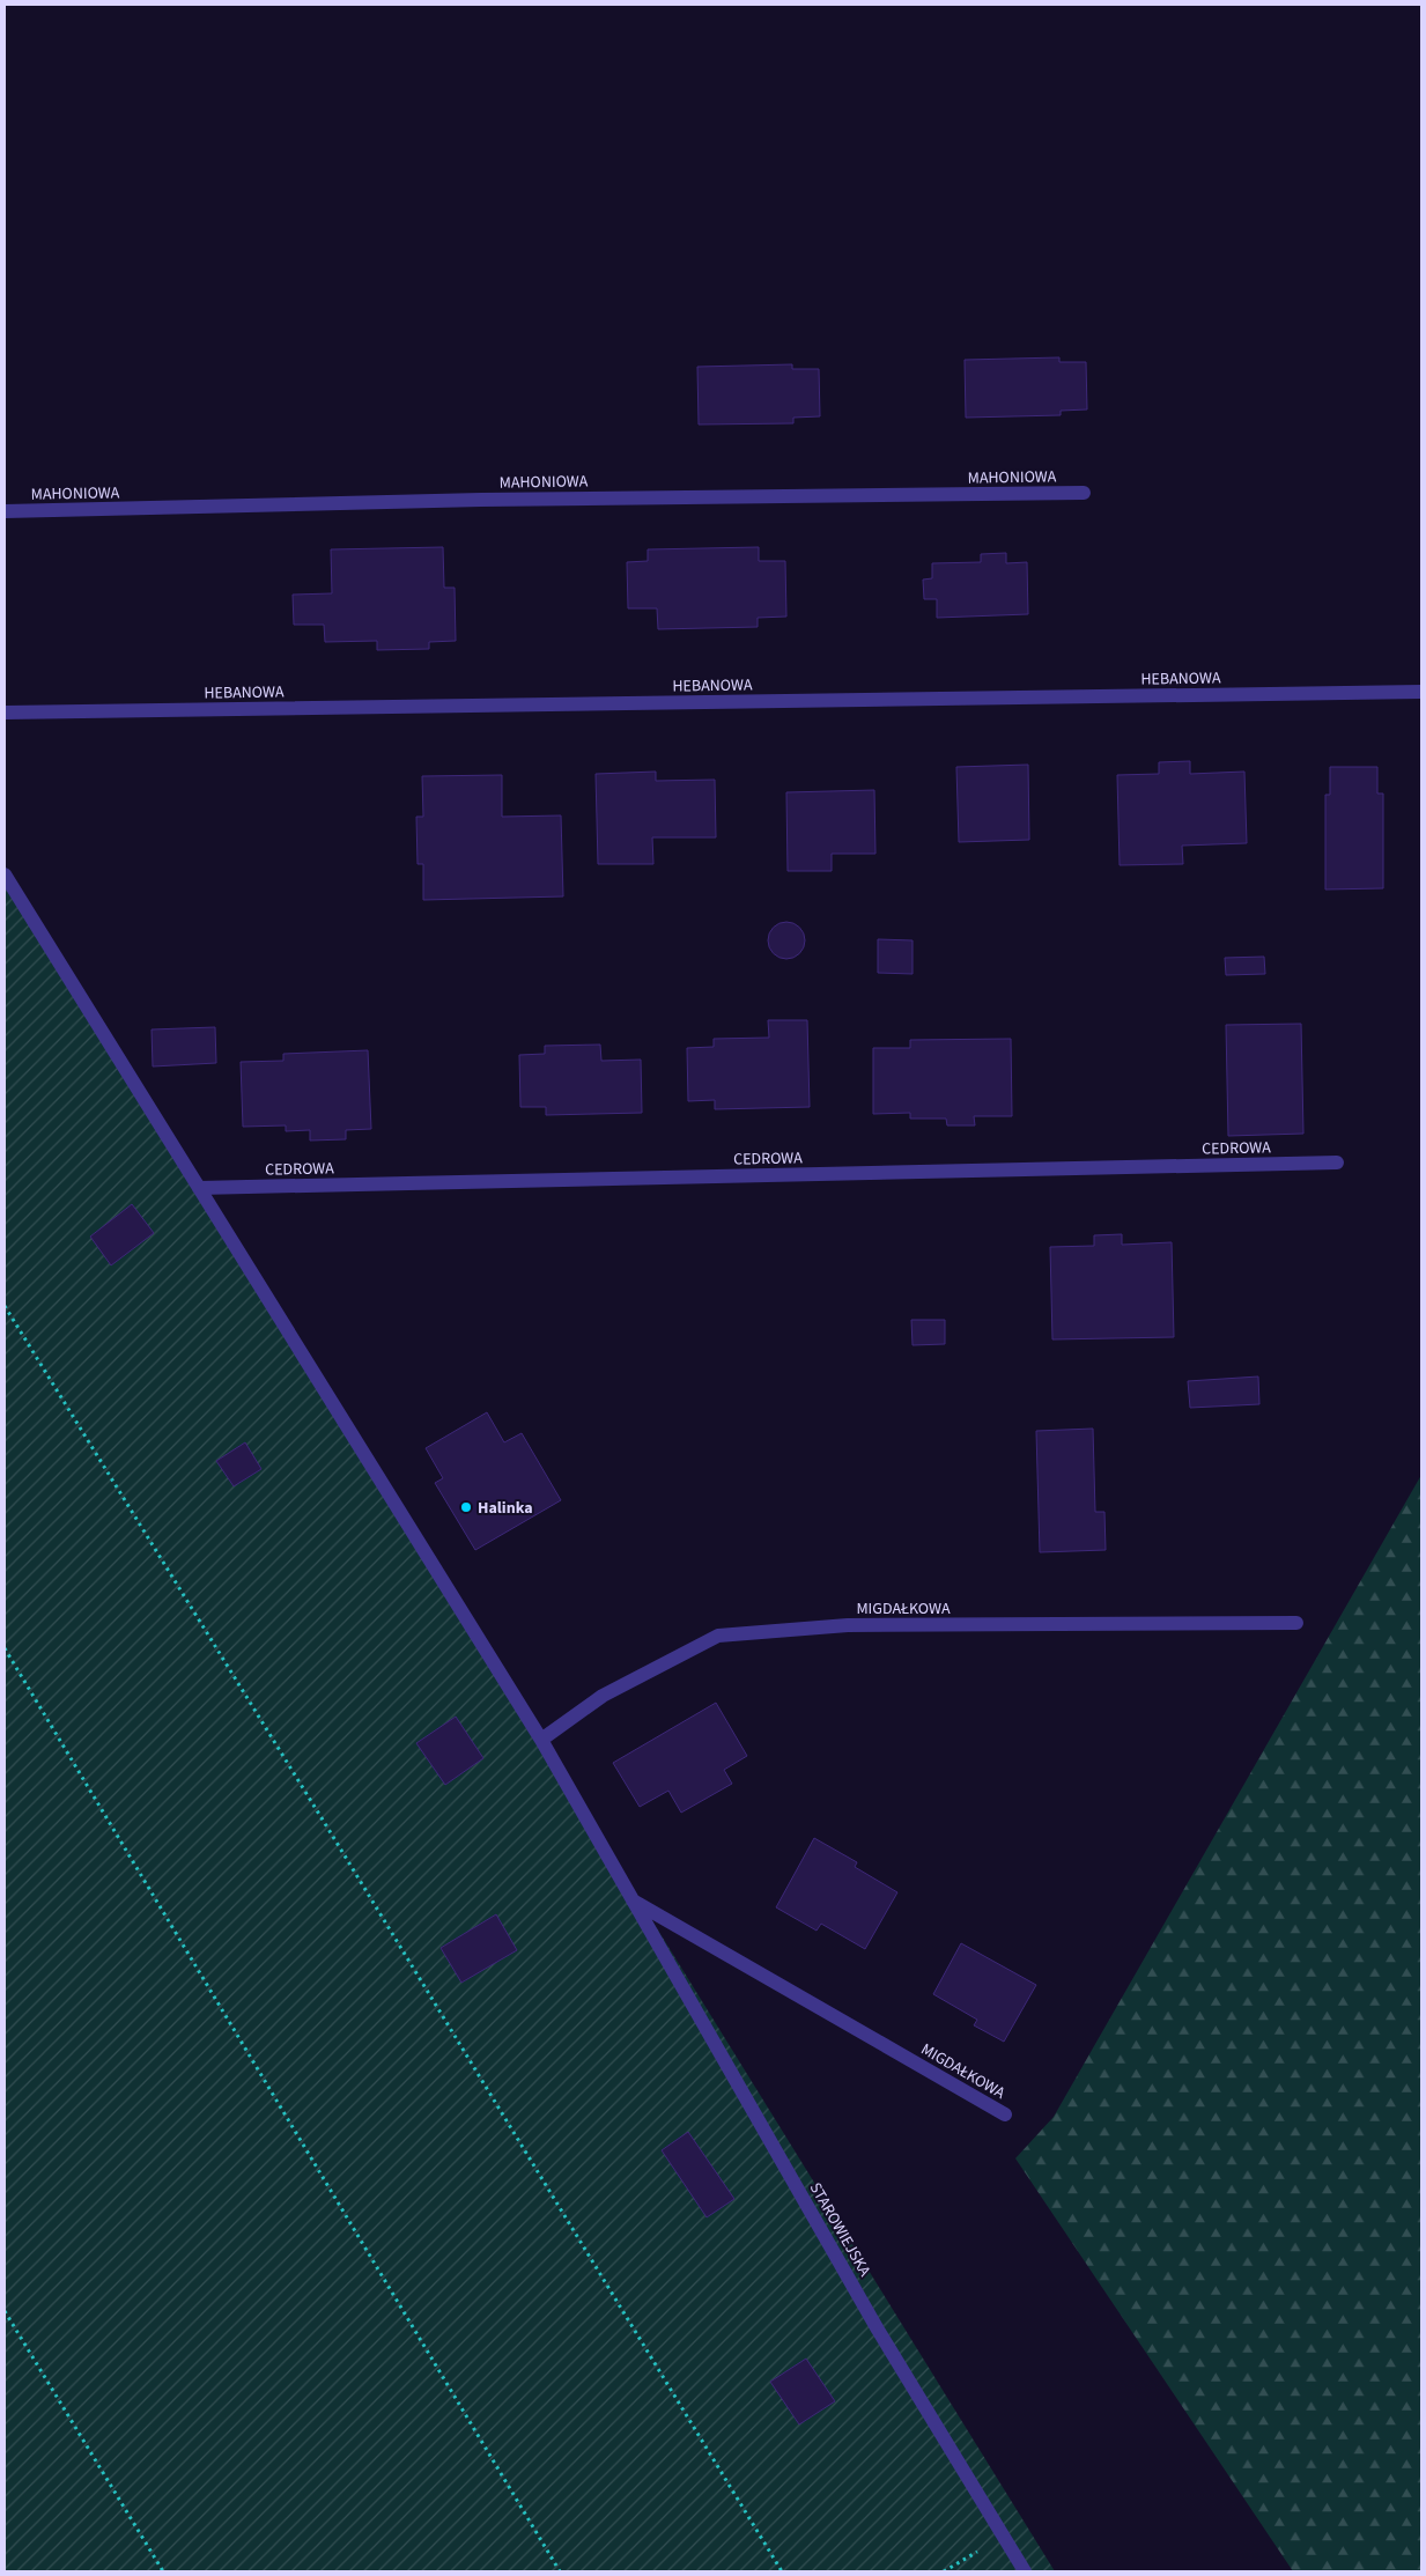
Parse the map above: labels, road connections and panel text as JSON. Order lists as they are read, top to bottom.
{
  "streets": {
    "street": [
      "MAHONIOWA",
      "HEBANOWA",
      "CEDROWA",
      "MIGDAŁKOWA",
      "STAROWIEJSKA"
    ]
  },
  "crossings": [
    ["CEDROWA", "STAROWIEJSKA"],
    ["MIGDAŁKOWA", "STAROWIEJSKA"]
  ],
  "places": ["Halinka"]
}
